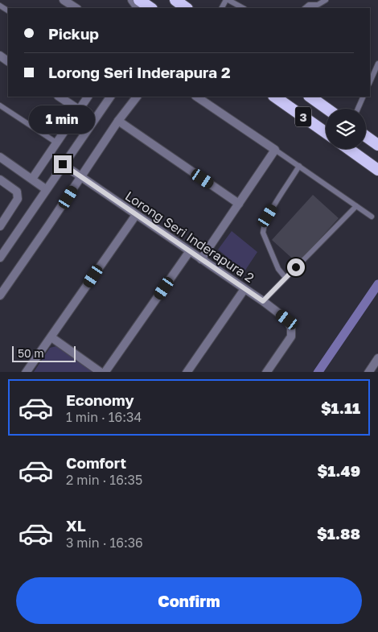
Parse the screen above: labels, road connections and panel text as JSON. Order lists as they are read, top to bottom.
{
  "streets": {
    "highway": ["3"],
    "street": ["Lorong Seri Inderapura 2"]
  },
  "scale_bar": "50 m",
  "page": {
    "banner": ["Pickup", "Lorong Seri Inderapura 2"],
    "bubble": "1 min",
    "scale": "50 m",
    "list": [
      {
        "name": "Economy",
        "note": "1 min · 16:34",
        "value": "$1.11"
      },
      {
        "name": "Comfort",
        "note": "2 min · 16:35",
        "value": "$1.49"
      },
      {
        "name": "XL",
        "note": "3 min · 16:36",
        "value": "$1.88"
      }
    ],
    "buttons": "Confirm"
  }
}
